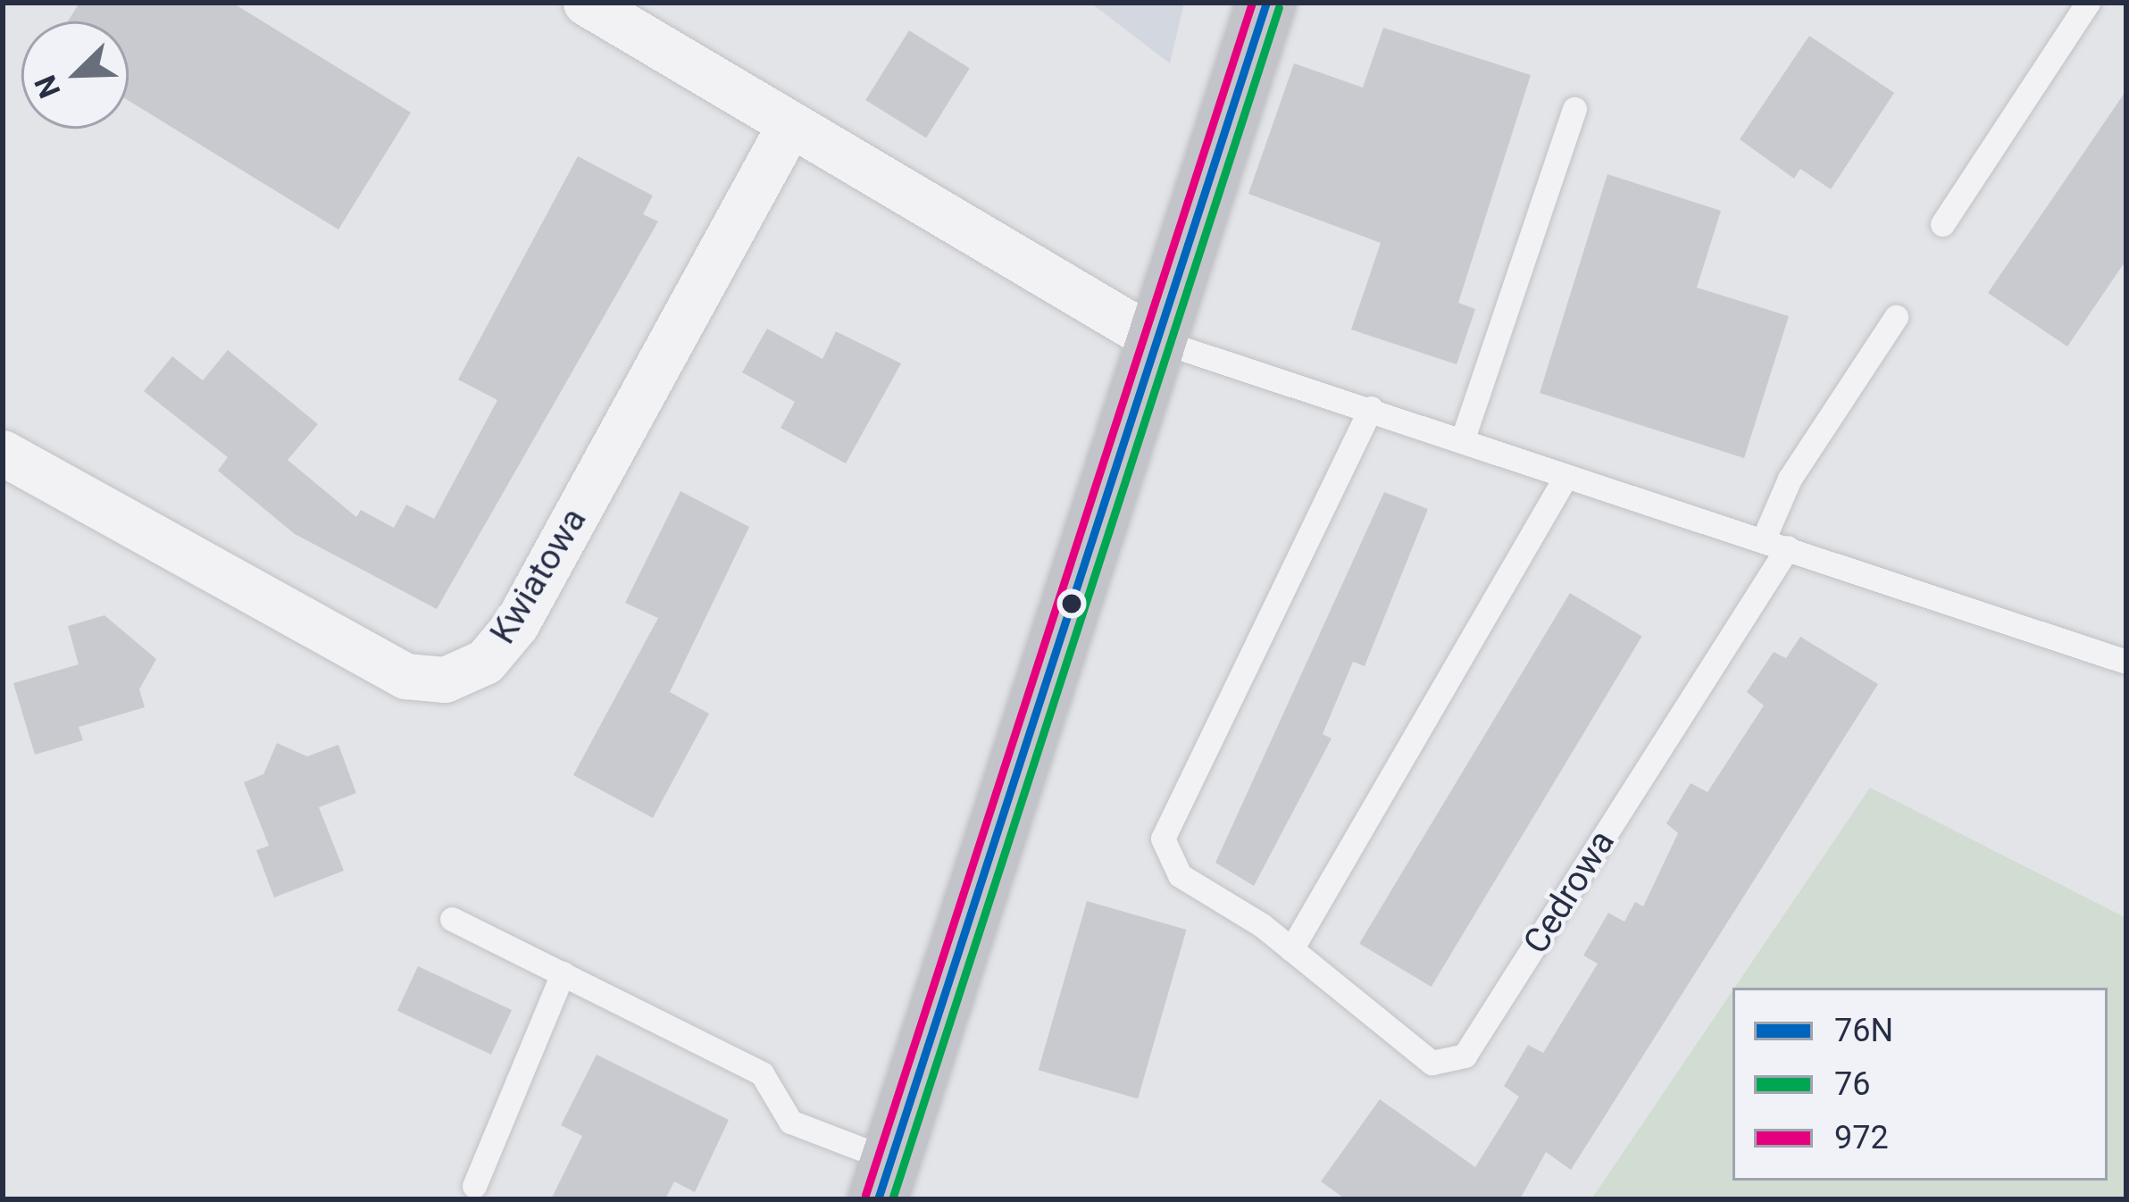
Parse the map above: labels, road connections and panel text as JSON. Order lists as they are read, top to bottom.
{
  "streets": {
    "street": ["Kwiatowa"],
    "lane": ["Cedrowa"]
  },
  "lines": ["transit line 76N", "transit line 972", "transit line 76"],
  "legend": ["76N", "76", "972"],
  "north": "bottom left"
}
